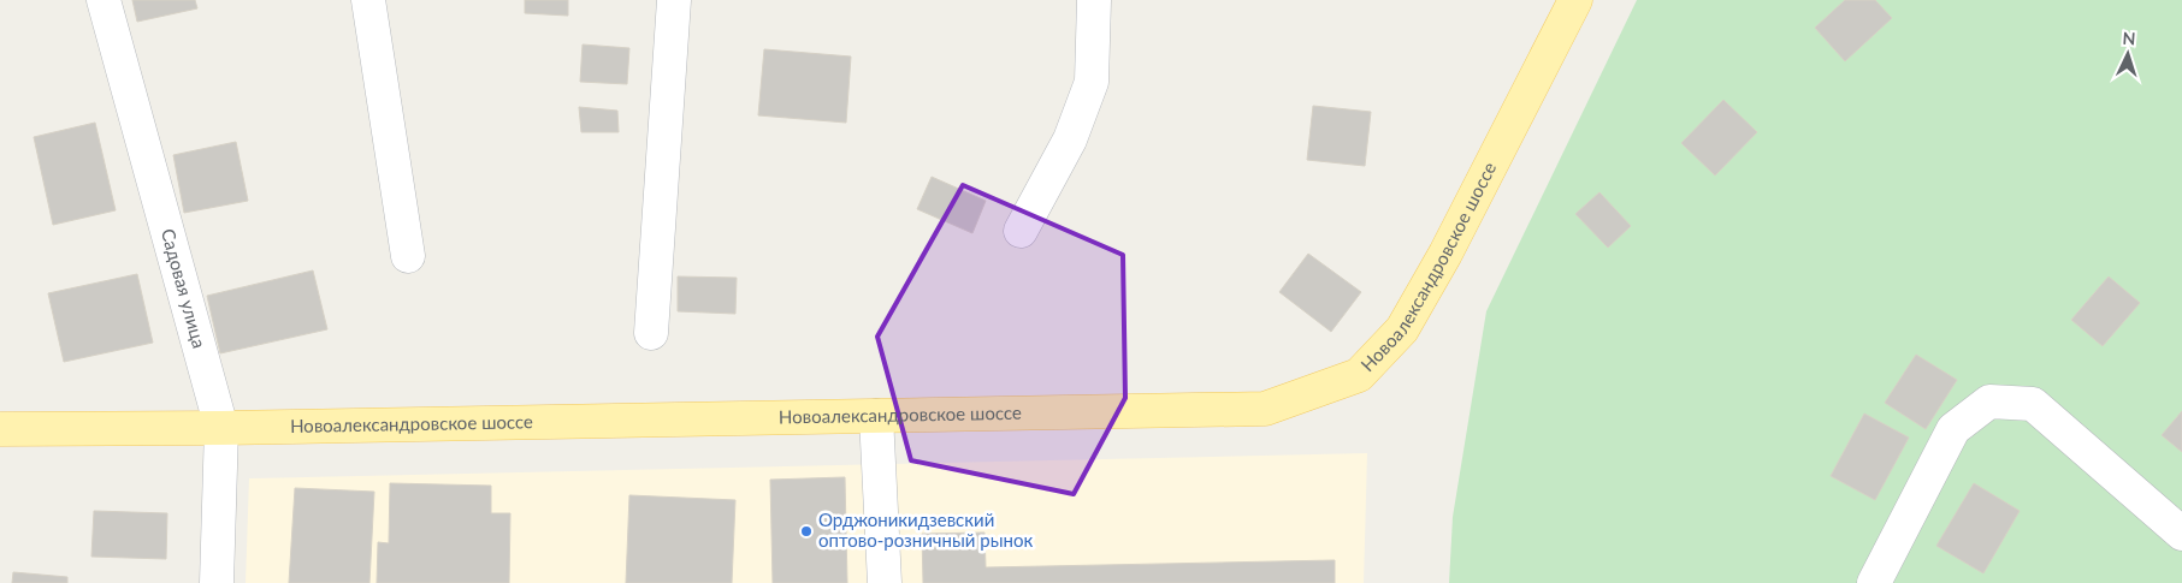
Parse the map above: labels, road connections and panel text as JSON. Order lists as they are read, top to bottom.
{
  "streets": {
    "main road": ["Новоалександровское шоссе"],
    "street": ["Садовая улица"]
  },
  "crossings": [
    ["Новоалександровское шоссе", "Садовая улица"]
  ],
  "places": ["Орджоникидзевский оптово-розничный рынок"],
  "north": "top"
}
